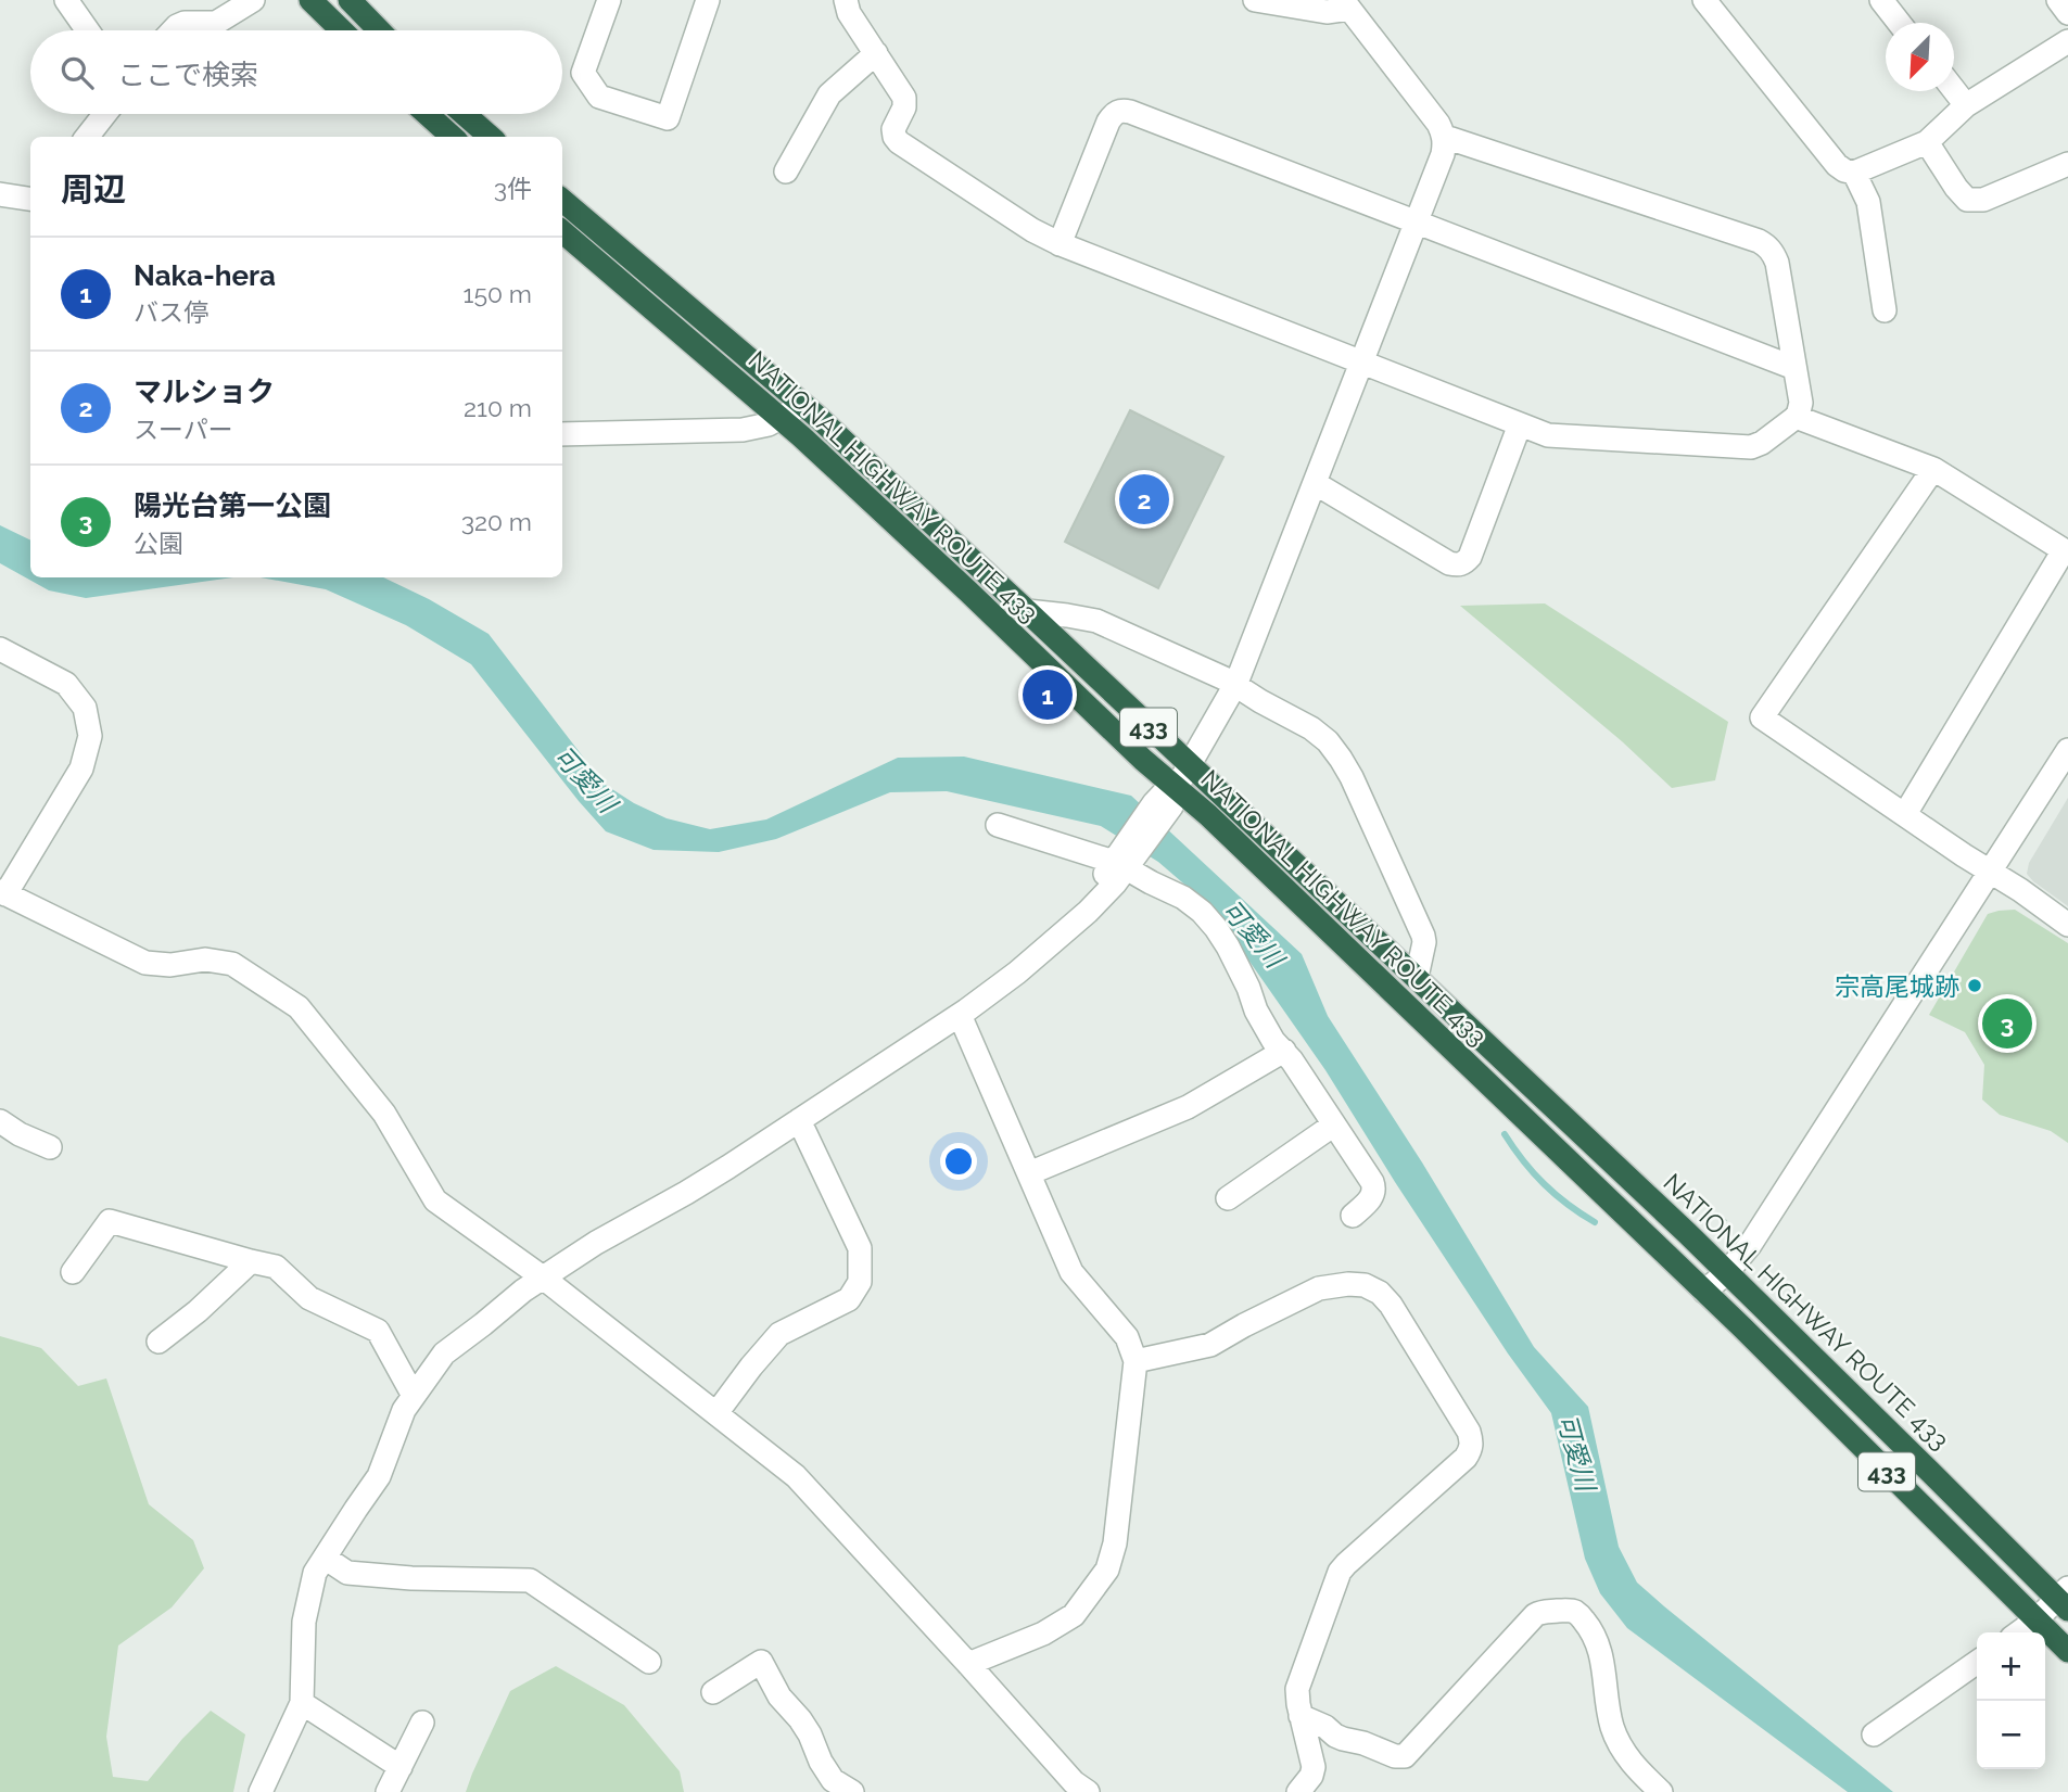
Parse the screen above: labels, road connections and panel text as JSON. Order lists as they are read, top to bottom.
{
  "streets": {
    "highway": ["NATIONAL HIGHWAY ROUTE 433", "433"]
  },
  "water": ["可愛川"],
  "places": ["宗高尾城跡"],
  "north": "bottom left",
  "page": {
    "search": "ここで検索",
    "heading": ["周辺", "3件"],
    "list": [
      {
        "mark": "1",
        "name": "Naka-hera",
        "note": "バス停",
        "value": "150 m"
      },
      {
        "mark": "2",
        "name": "マルショク",
        "note": "スーパー",
        "value": "210 m"
      },
      {
        "mark": "3",
        "name": "陽光台第一公園",
        "note": "公園",
        "value": "320 m"
      }
    ],
    "pins": ["2", "1", "3"],
    "map_buttons": ["+", "−"]
  }
}
